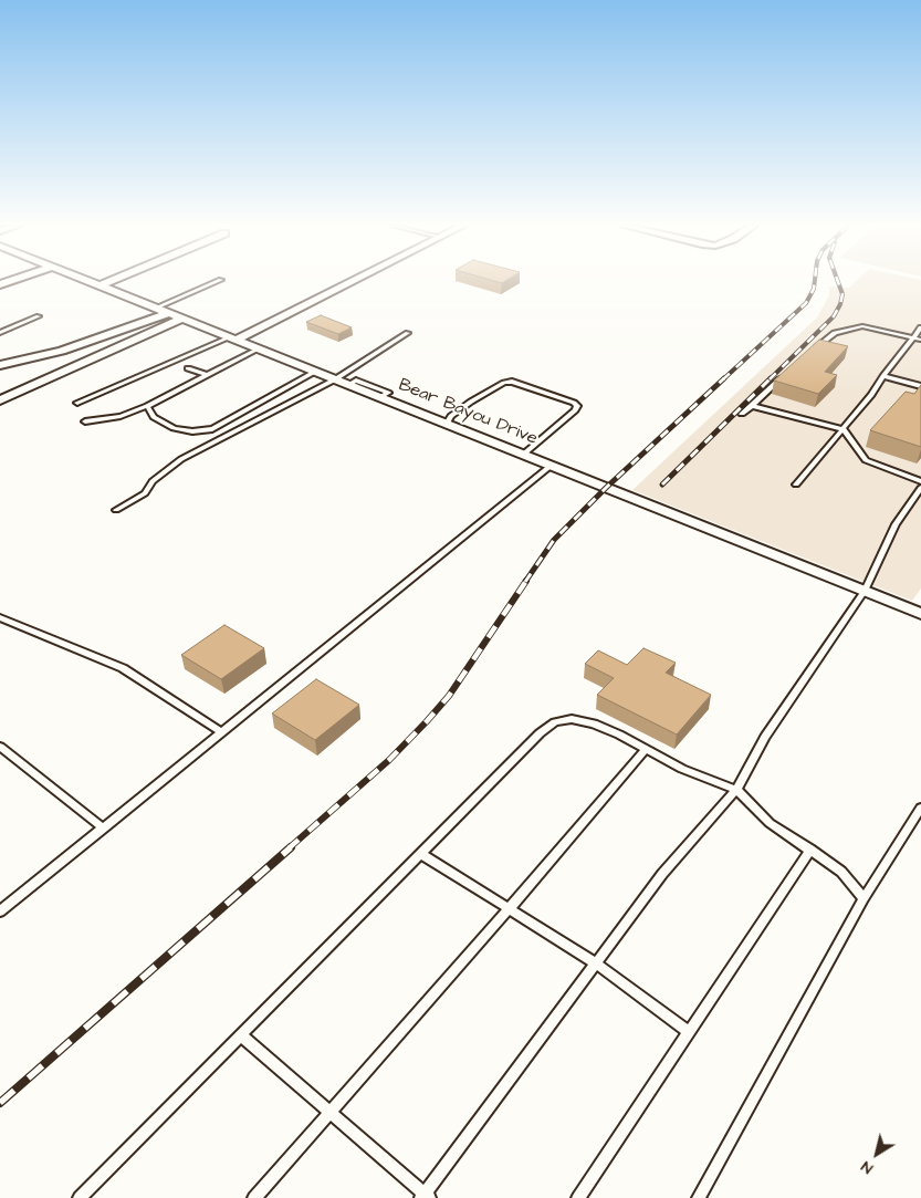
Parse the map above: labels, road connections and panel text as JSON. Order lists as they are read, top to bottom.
{
  "streets": {
    "street": ["Bear Bayou Drive"]
  },
  "north": "bottom left"
}
